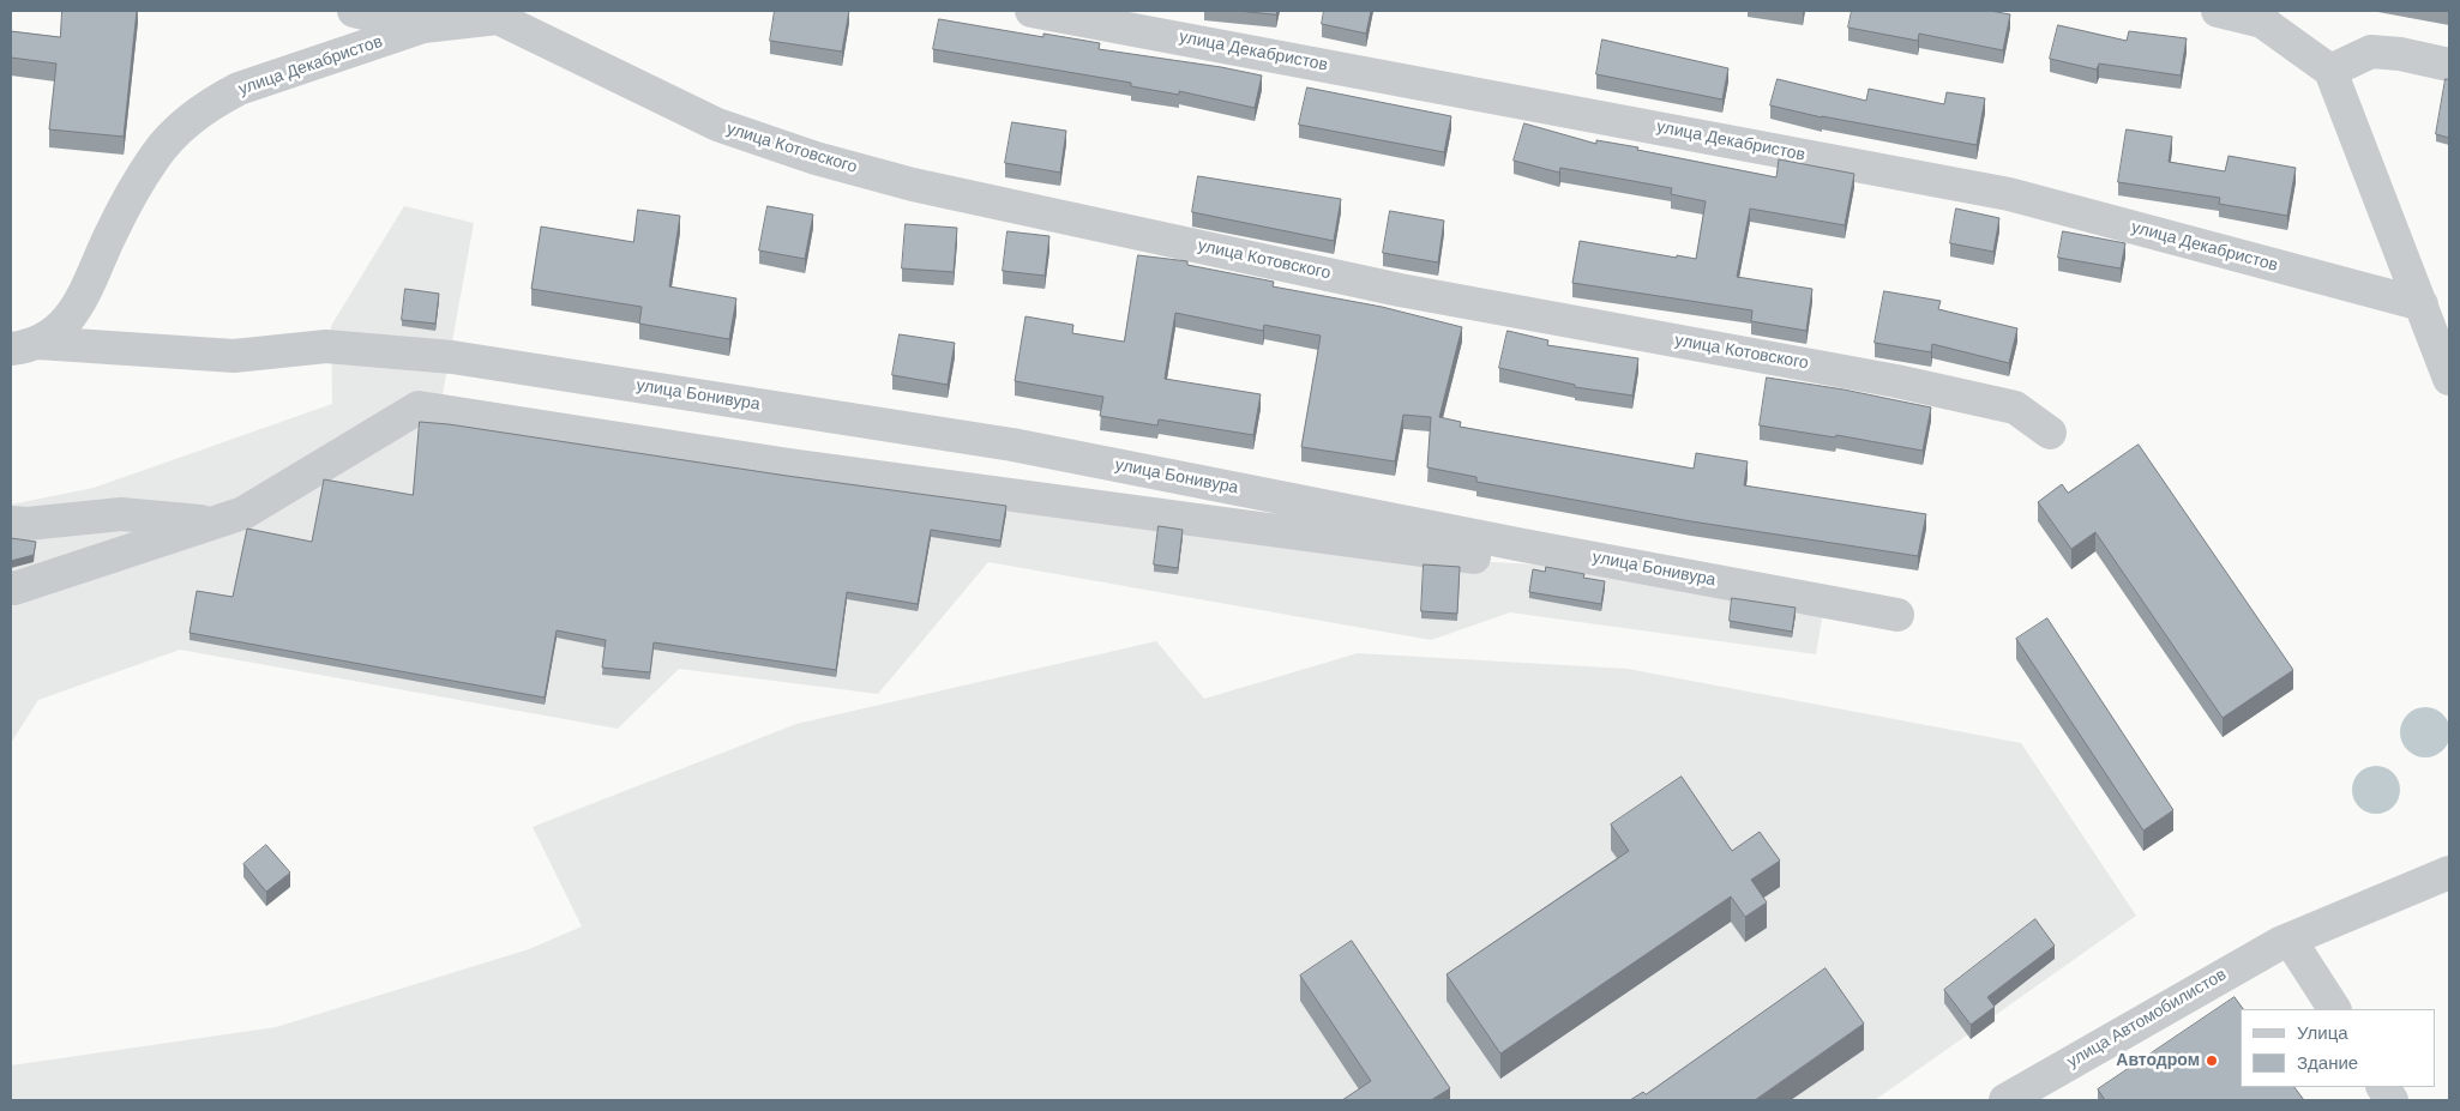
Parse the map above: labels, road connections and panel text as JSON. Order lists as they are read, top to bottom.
{
  "streets": {
    "street": [
      "улица Декабристов",
      "улица Котовского",
      "улица Бонивура",
      "улица Автомобилистов"
    ]
  },
  "crossings": [
    ["улица Декабристов", "улица Бонивура"]
  ],
  "places": ["Автодром"],
  "legend": ["Улица", "Здание"]
}
